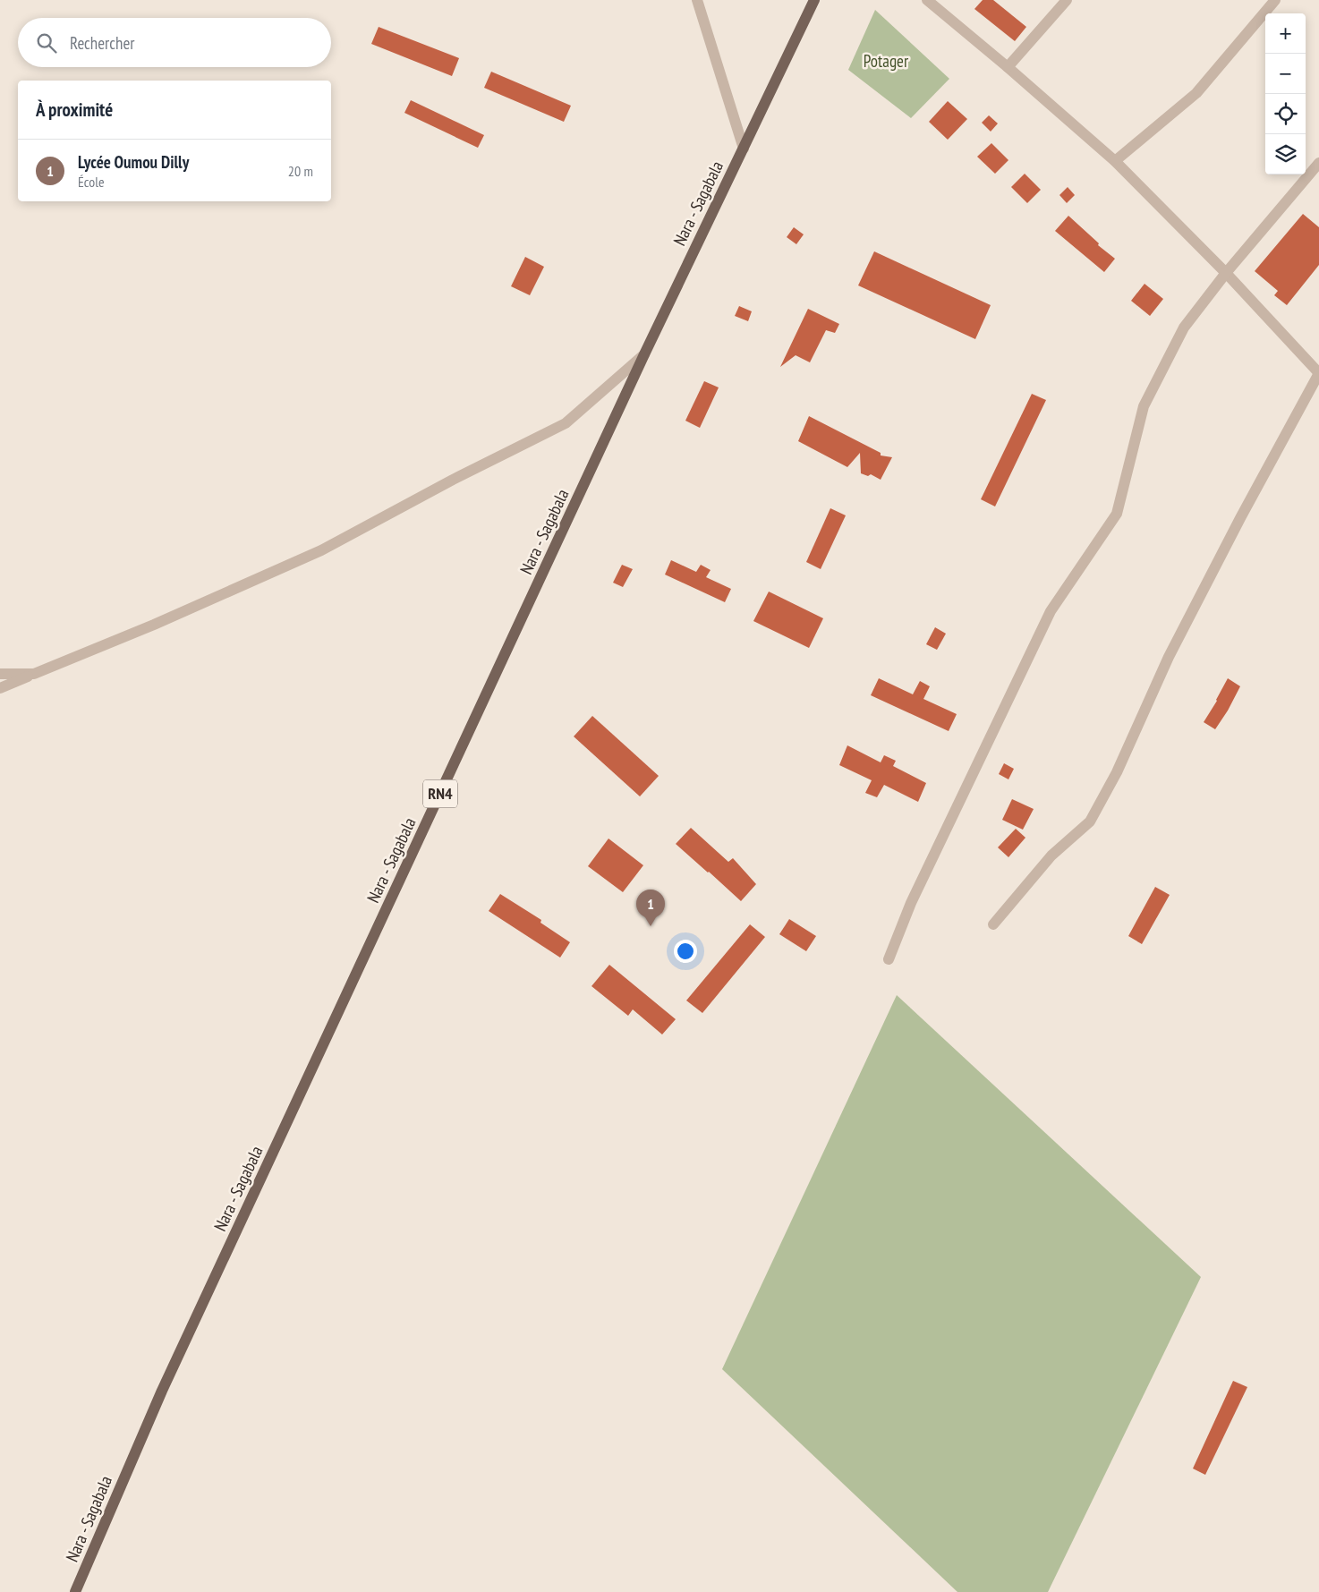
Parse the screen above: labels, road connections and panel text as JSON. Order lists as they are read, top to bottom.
{
  "streets": {
    "main road": ["Nara - Sagabala", "RN4"]
  },
  "parks": ["Potager"],
  "page": {
    "map_buttons": ["+", "−"],
    "search": "Rechercher",
    "heading": "À proximité",
    "list": [
      {
        "mark": "1",
        "name": "Lycée Oumou Dilly",
        "note": "École",
        "value": "20 m"
      }
    ],
    "pins": "1"
  }
}
